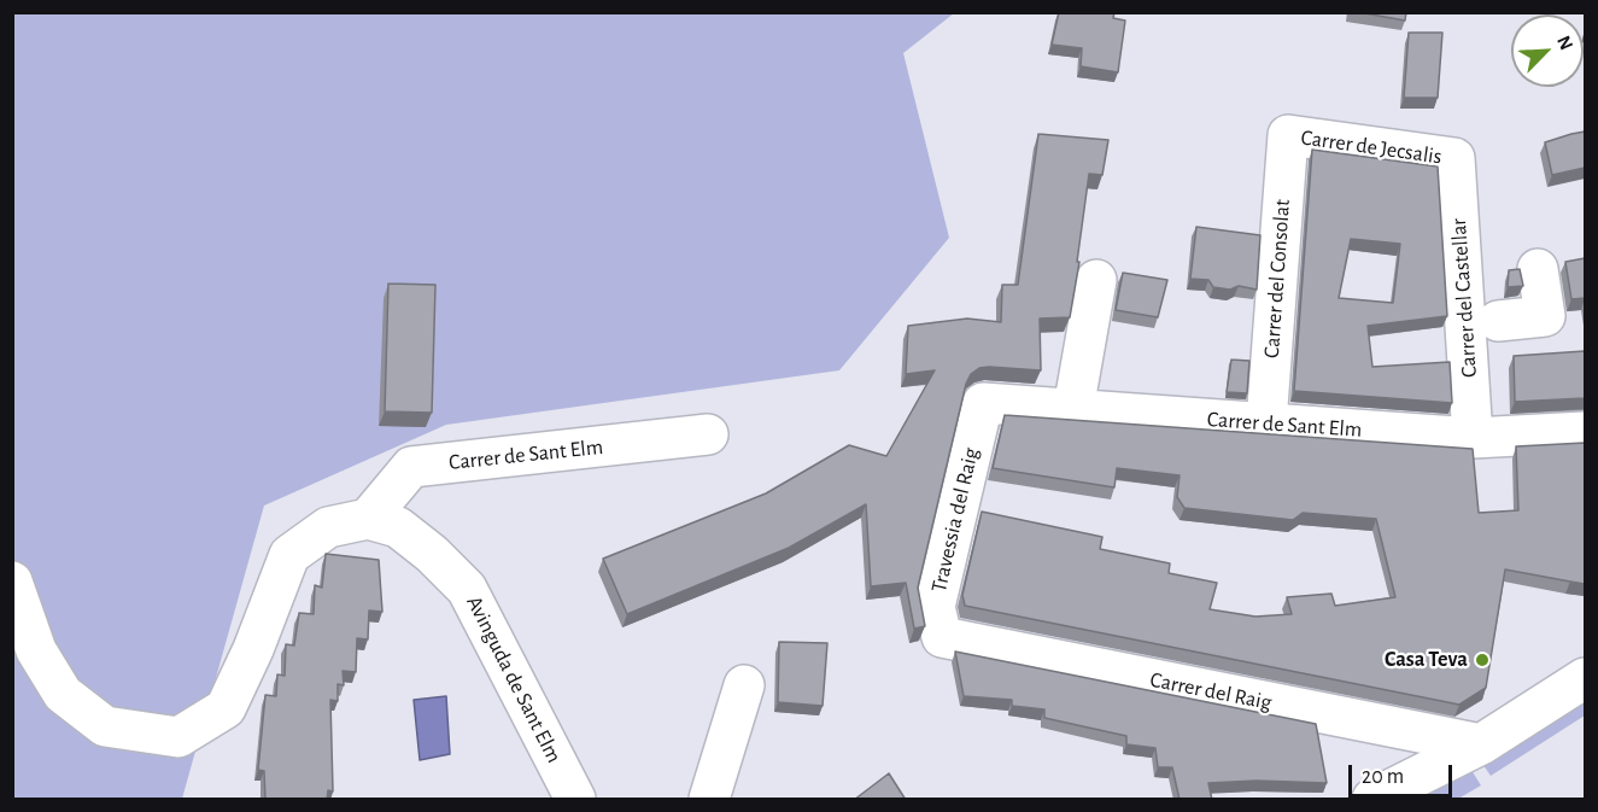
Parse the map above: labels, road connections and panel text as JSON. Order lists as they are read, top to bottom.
{
  "streets": {
    "street": [
      "Carrer de Jecsalis",
      "Carrer del Consolat",
      "Carrer del Castellar",
      "Carrer de Sant Elm",
      "Travessia del Raig",
      "Avinguda de Sant Elm",
      "Carrer del Raig"
    ]
  },
  "crossings": [
    ["Carrer de Jecsalis", "Carrer del Consolat"],
    ["Carrer de Jecsalis", "Carrer del Castellar"],
    ["Carrer del Consolat", "Carrer de Sant Elm"],
    ["Carrer del Castellar", "Carrer de Sant Elm"],
    ["Carrer de Sant Elm", "Travessia del Raig"],
    ["Carrer de Sant Elm", "Avinguda de Sant Elm"],
    ["Travessia del Raig", "Carrer del Raig"]
  ],
  "places": ["Casa Teva"],
  "scale_bar": "20 m",
  "north": "top right"
}
